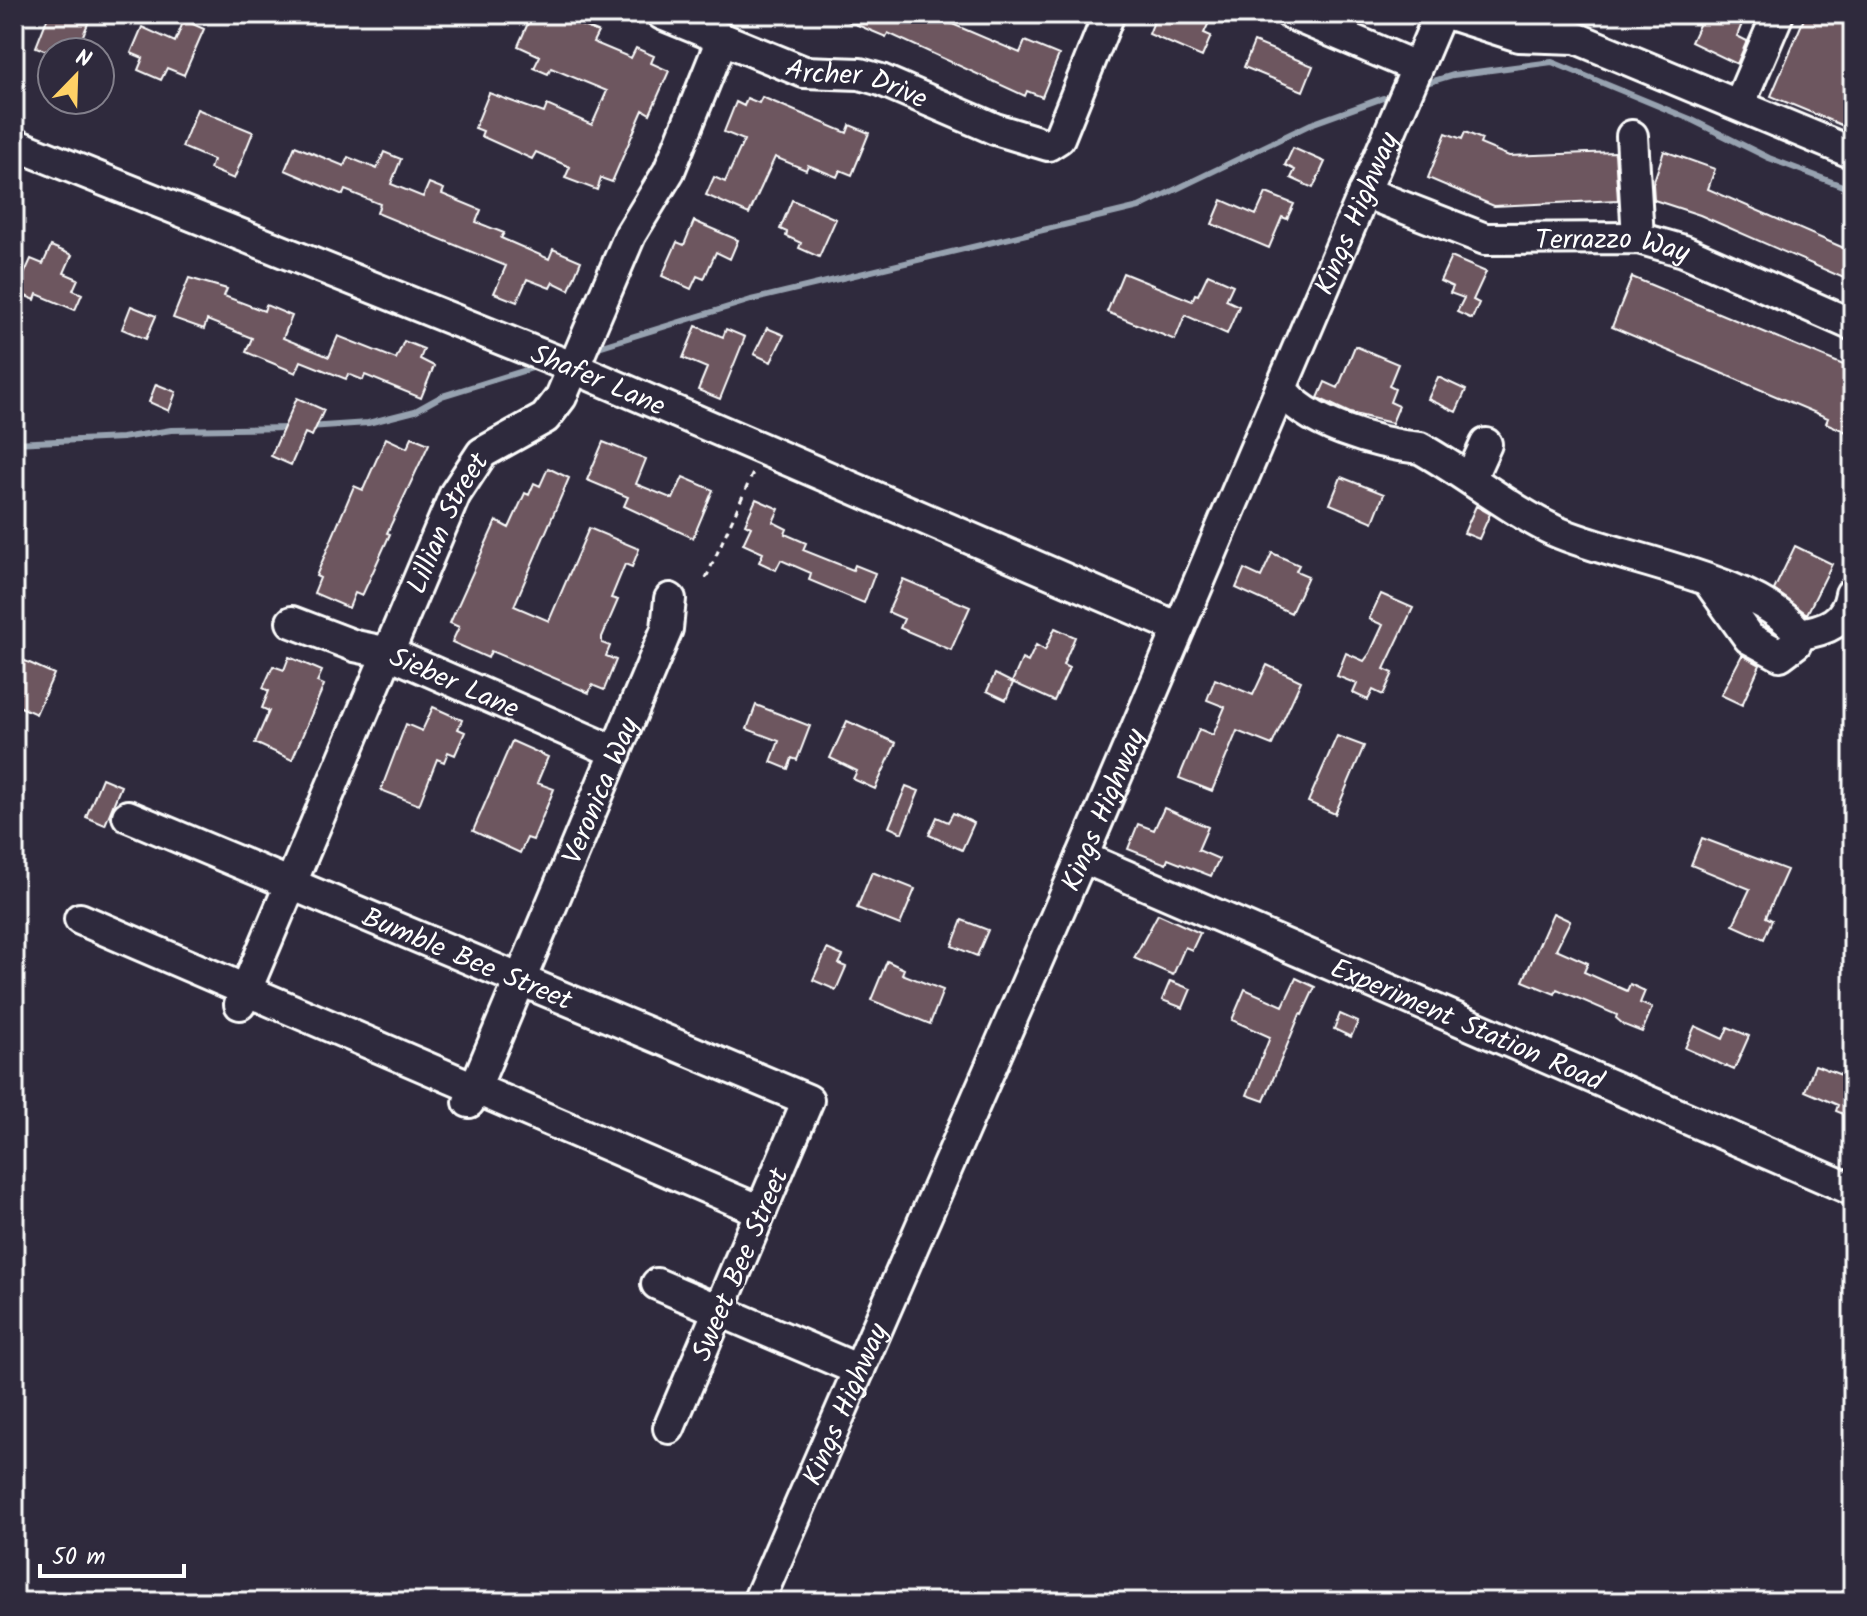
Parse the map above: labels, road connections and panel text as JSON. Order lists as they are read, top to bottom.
{
  "streets": {
    "street": [
      "Archer Drive",
      "Kings Highway",
      "Terrazzo Way",
      "Shafer Lane",
      "Lillian Street",
      "Sieber Lane",
      "Veronica Way",
      "Bumble Bee Street",
      "Experiment Station Road",
      "Sweet Bee Street"
    ]
  },
  "crossings": [
    ["Archer Drive", "Lillian Street"],
    ["Kings Highway", "Terrazzo Way"],
    ["Kings Highway", "Shafer Lane"],
    ["Kings Highway", "Experiment Station Road"],
    ["Shafer Lane", "Lillian Street"],
    ["Lillian Street", "Sieber Lane"],
    ["Lillian Street", "Bumble Bee Street"],
    ["Sieber Lane", "Veronica Way"],
    ["Veronica Way", "Bumble Bee Street"],
    ["Bumble Bee Street", "Sweet Bee Street"]
  ],
  "scale_bar": "50 m",
  "north": "top right"
}
